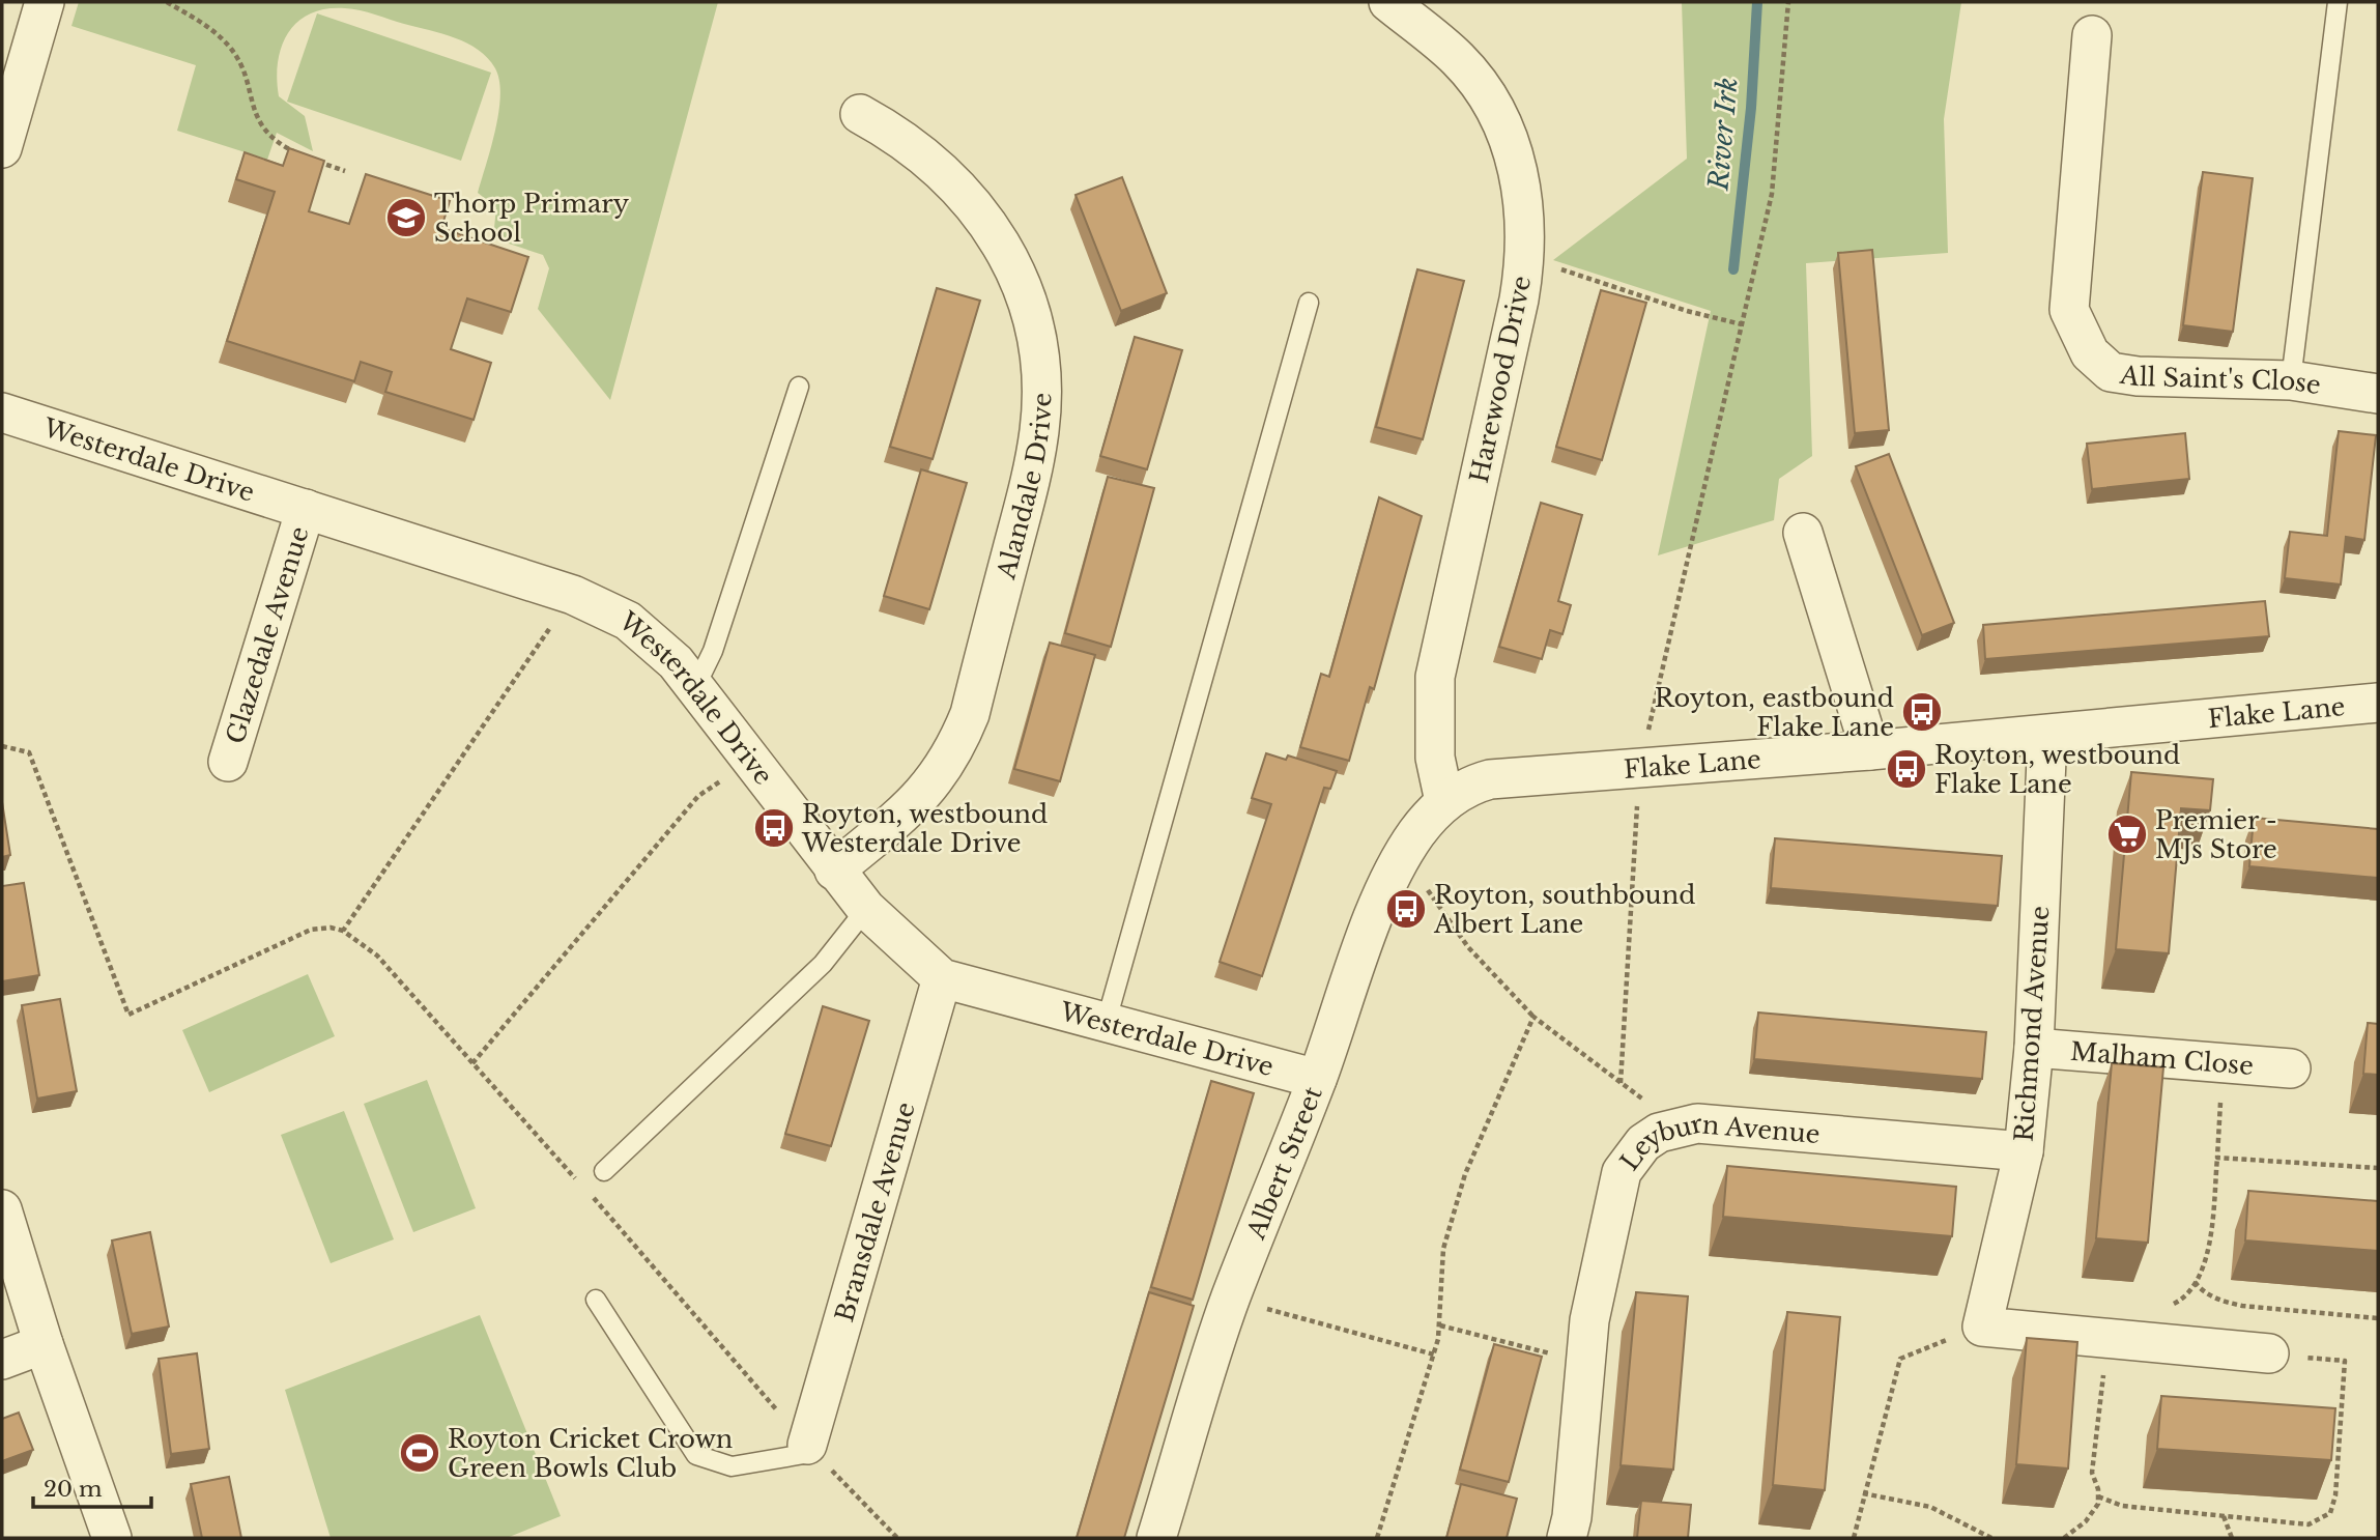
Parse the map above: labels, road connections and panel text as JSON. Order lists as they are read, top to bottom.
{
  "streets": {
    "street": [
      "All Saint's Close",
      "Harewood Drive",
      "Westerdale Drive",
      "Alandale Drive",
      "Glazedale Avenue",
      "Flake Lane",
      "Richmond Avenue",
      "Malham Close",
      "Leyburn Avenue",
      "Albert Street",
      "Bransdale Avenue"
    ]
  },
  "crossings": [
    ["Harewood Drive", "Flake Lane"],
    ["Harewood Drive", "Albert Street"],
    ["Westerdale Drive", "Alandale Drive"],
    ["Westerdale Drive", "Glazedale Avenue"],
    ["Westerdale Drive", "Albert Street"],
    ["Westerdale Drive", "Bransdale Avenue"],
    ["Flake Lane", "Richmond Avenue"],
    ["Flake Lane", "Albert Street"],
    ["Richmond Avenue", "Malham Close"],
    ["Richmond Avenue", "Leyburn Avenue"]
  ],
  "water": ["River Irk"],
  "places": {
    "school or university": ["Thorp Primary School"],
    "bus stop": [
      "Royton, eastbound Flake Lane",
      "Royton, westbound Flake Lane",
      "Royton, westbound Westerdale Drive",
      "Royton, southbound Albert Lane"
    ],
    "supermarket": ["Premier - MJs Store"],
    "sports": ["Royton Cricket Crown Green Bowls Club"]
  },
  "scale_bar": "20 m"
}
